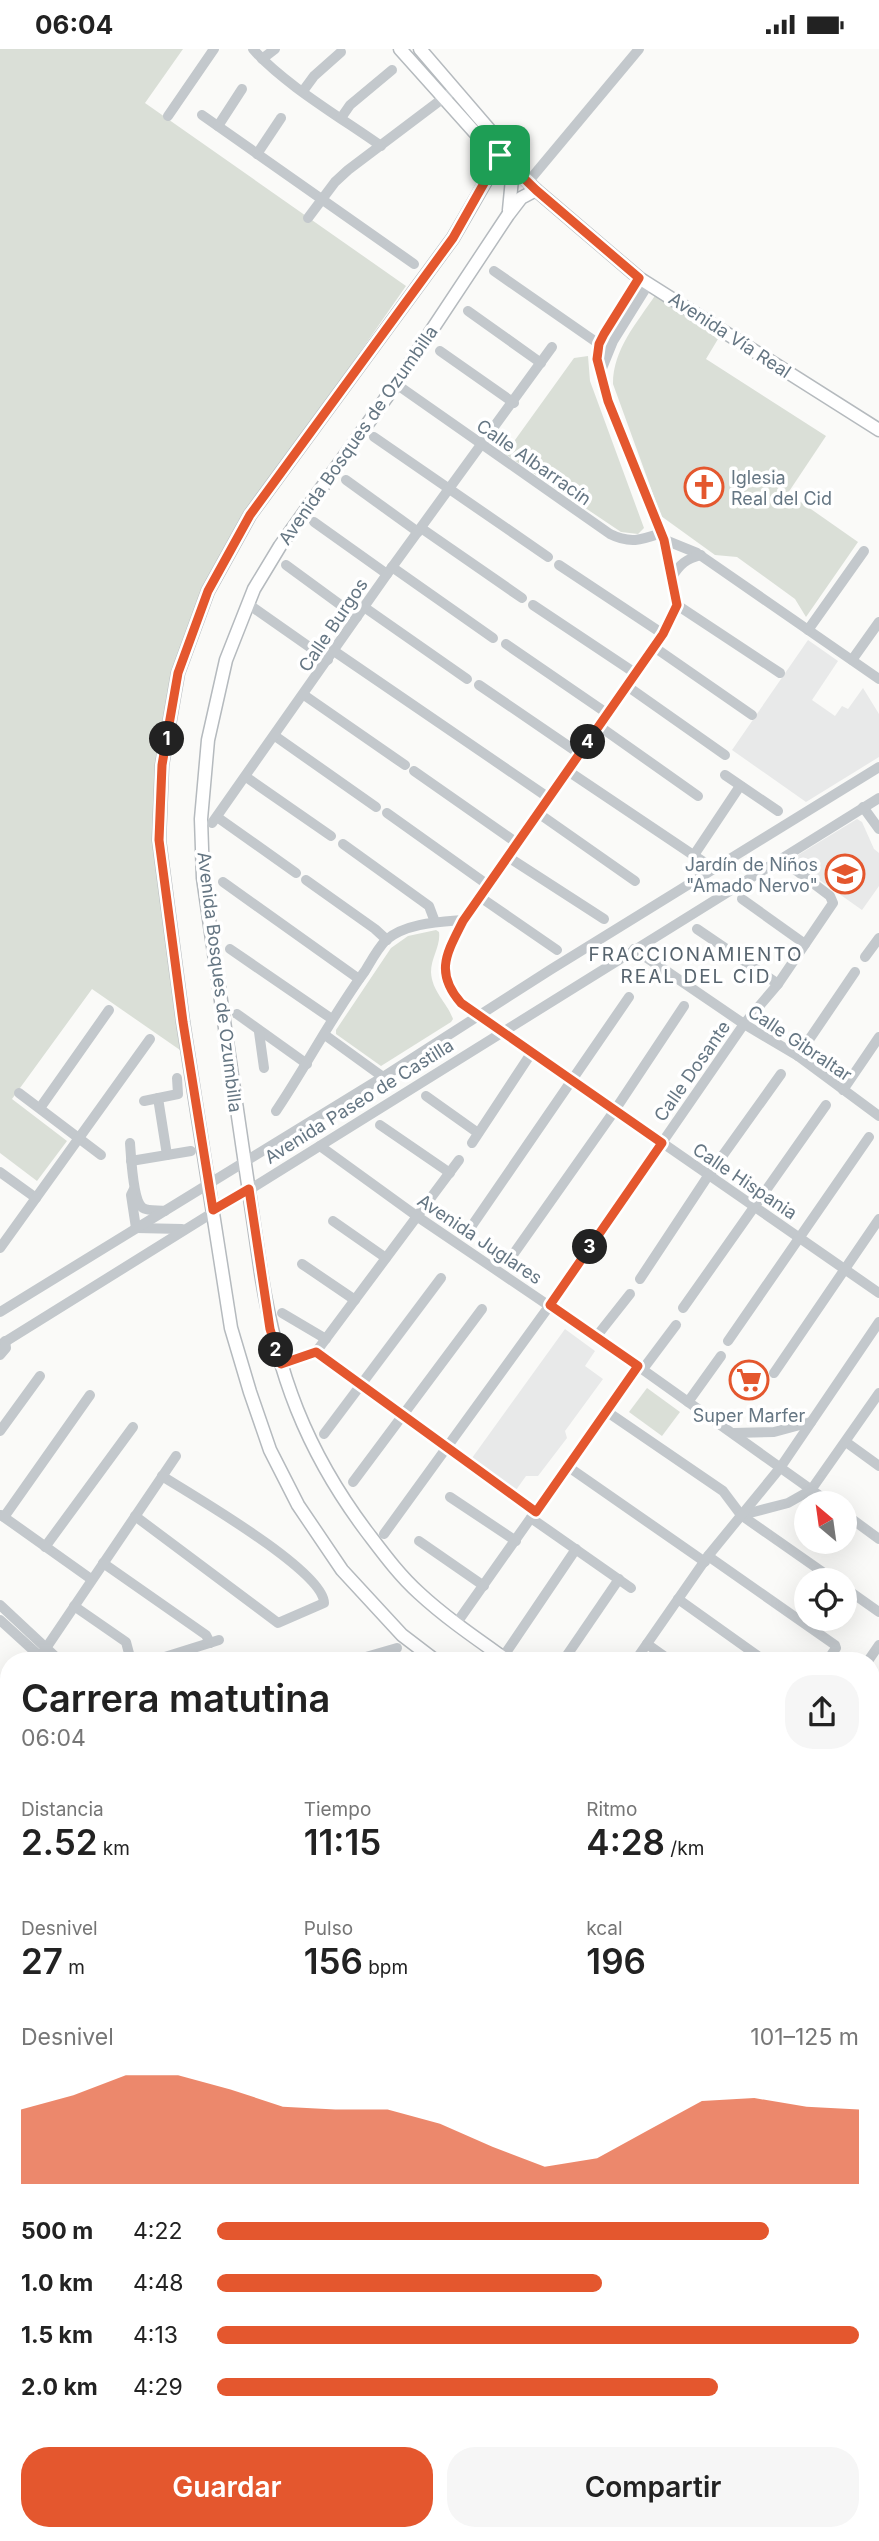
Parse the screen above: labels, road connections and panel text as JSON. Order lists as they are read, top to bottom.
{
  "streets": {
    "main road": ["Avenida Vía Real", "Avenida Bosques de Ozumbilla"],
    "street": [
      "Calle Albarracín",
      "Calle Burgos",
      "Calle Gibraltar",
      "Calle Dosante",
      "Avenida Paseo de Castilla",
      "Calle Hispania",
      "Avenida Juglares"
    ]
  },
  "crossings": [
    ["Avenida Vía Real", "Avenida Bosques de Ozumbilla"],
    ["Avenida Bosques de Ozumbilla", "Calle Albarracín"],
    ["Avenida Bosques de Ozumbilla", "Avenida Paseo de Castilla"],
    ["Calle Albarracín", "Calle Burgos"],
    ["Calle Gibraltar", "Calle Dosante"],
    ["Calle Gibraltar", "Avenida Paseo de Castilla"],
    ["Calle Dosante", "Calle Hispania"],
    ["Calle Dosante", "Avenida Juglares"],
    ["Avenida Paseo de Castilla", "Calle Hispania"],
    ["Avenida Paseo de Castilla", "Avenida Juglares"]
  ],
  "districts": ["FRACCIONAMIENTO REAL DEL CID"],
  "places": {
    "church": ["Iglesia Real del Cid"],
    "school or university": ["Jardín de Niños \"Amado Nervo\""],
    "supermarket": ["Super Marfer"]
  },
  "north": "top left",
  "page": {
    "status": "06:04",
    "pins": [
      "1",
      "4",
      "3",
      "2"
    ],
    "heading": ["Carrera matutina", "06:04"],
    "stats": [
      ["Distancia", "2.52 km"],
      ["Tiempo", "11:15"],
      ["Ritmo", "4:28 /km"],
      ["Desnivel", "27 m"],
      ["Pulso", "156 bpm"],
      ["kcal", "196"]
    ],
    "chart": ["Desnivel", "101–125 m"],
    "list": [
      {
        "name": "500 m",
        "note": "4:22"
      },
      {
        "name": "1.0 km",
        "note": "4:48"
      },
      {
        "name": "1.5 km",
        "note": "4:13"
      },
      {
        "name": "2.0 km",
        "note": "4:29"
      }
    ],
    "buttons": ["Guardar", "Compartir"]
  }
}
